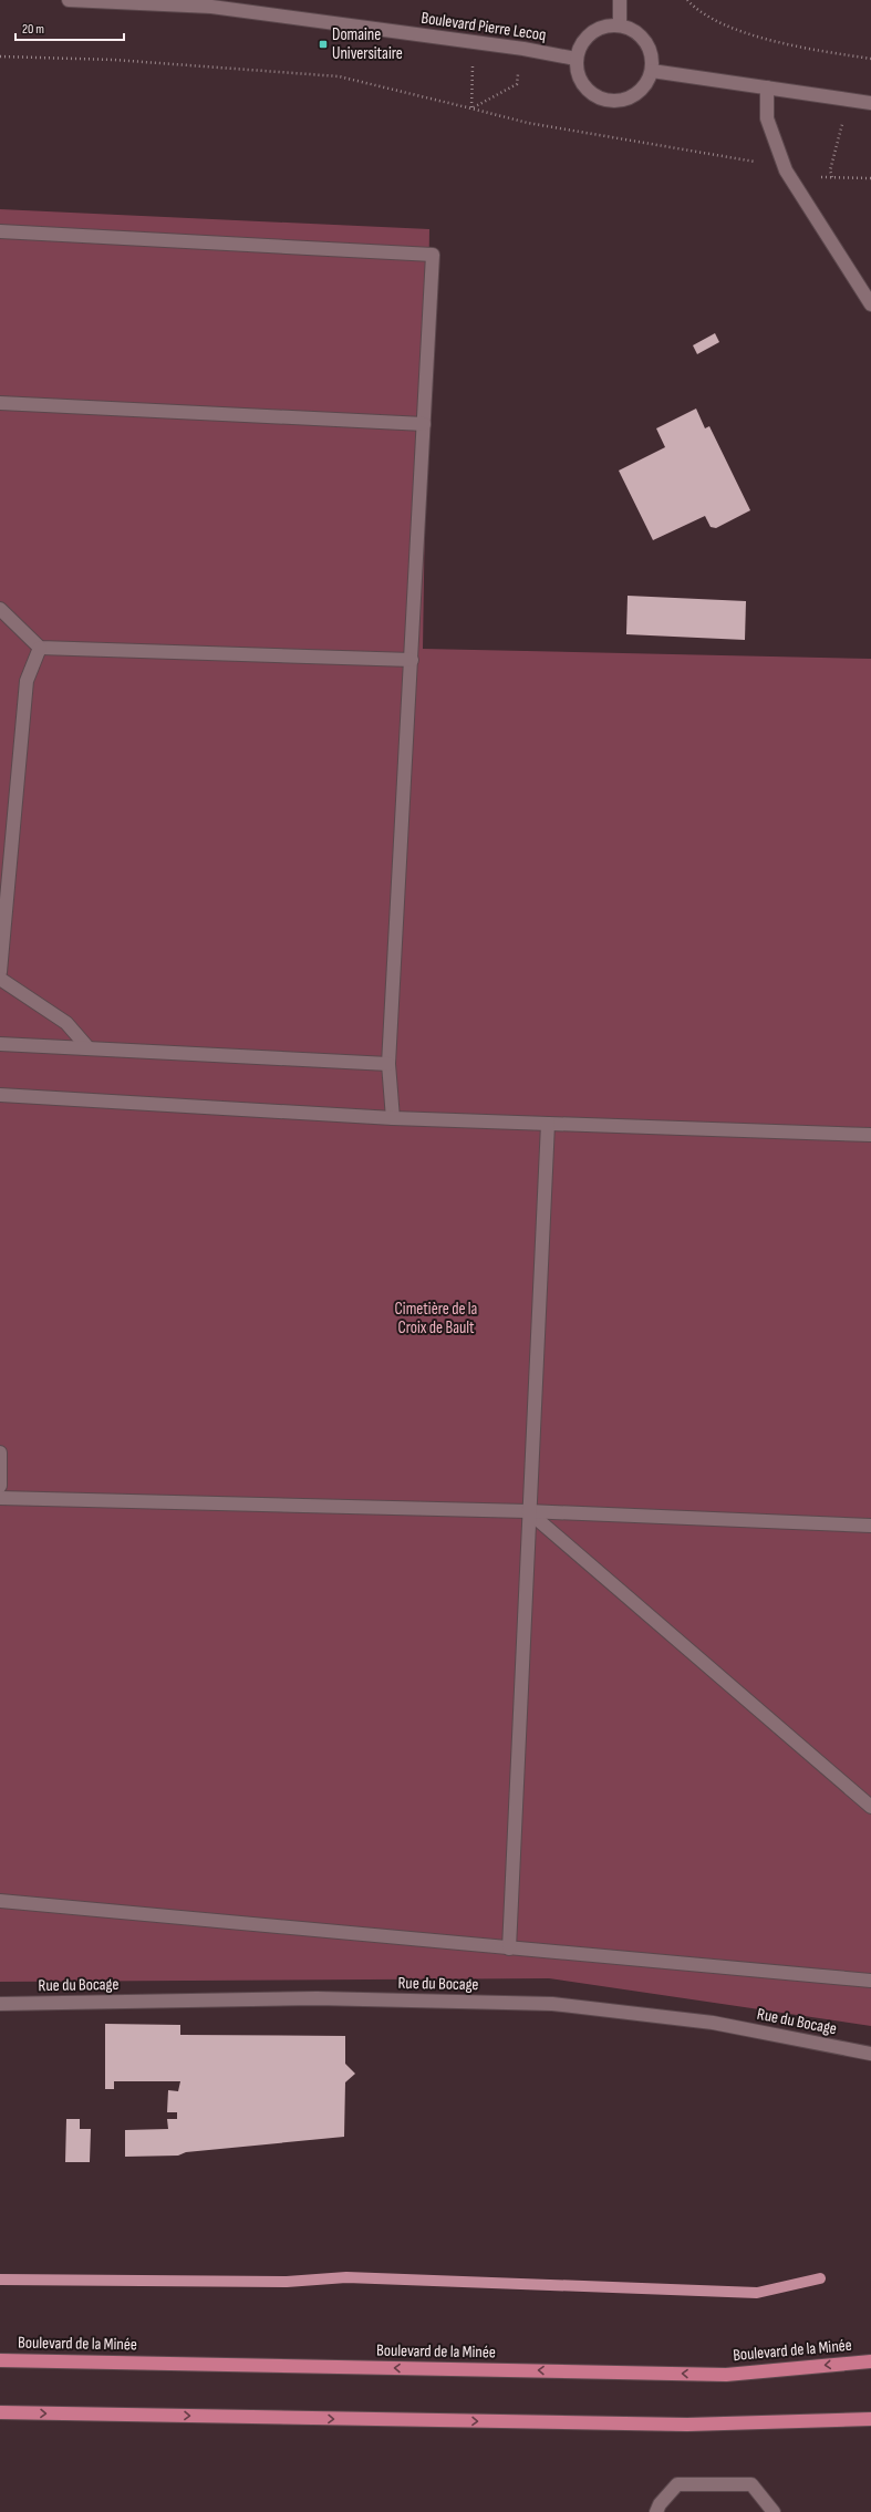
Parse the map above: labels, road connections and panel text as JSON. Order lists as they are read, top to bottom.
{
  "streets": {
    "main road": ["Boulevard de la Minée"],
    "street": ["Boulevard Pierre Lecoq", "Rue du Bocage"]
  },
  "parks": ["Cimetière de la Croix de Bault"],
  "places": {
    "transit": ["Domaine Universitaire"]
  },
  "scale_bar": "20 m"
}
